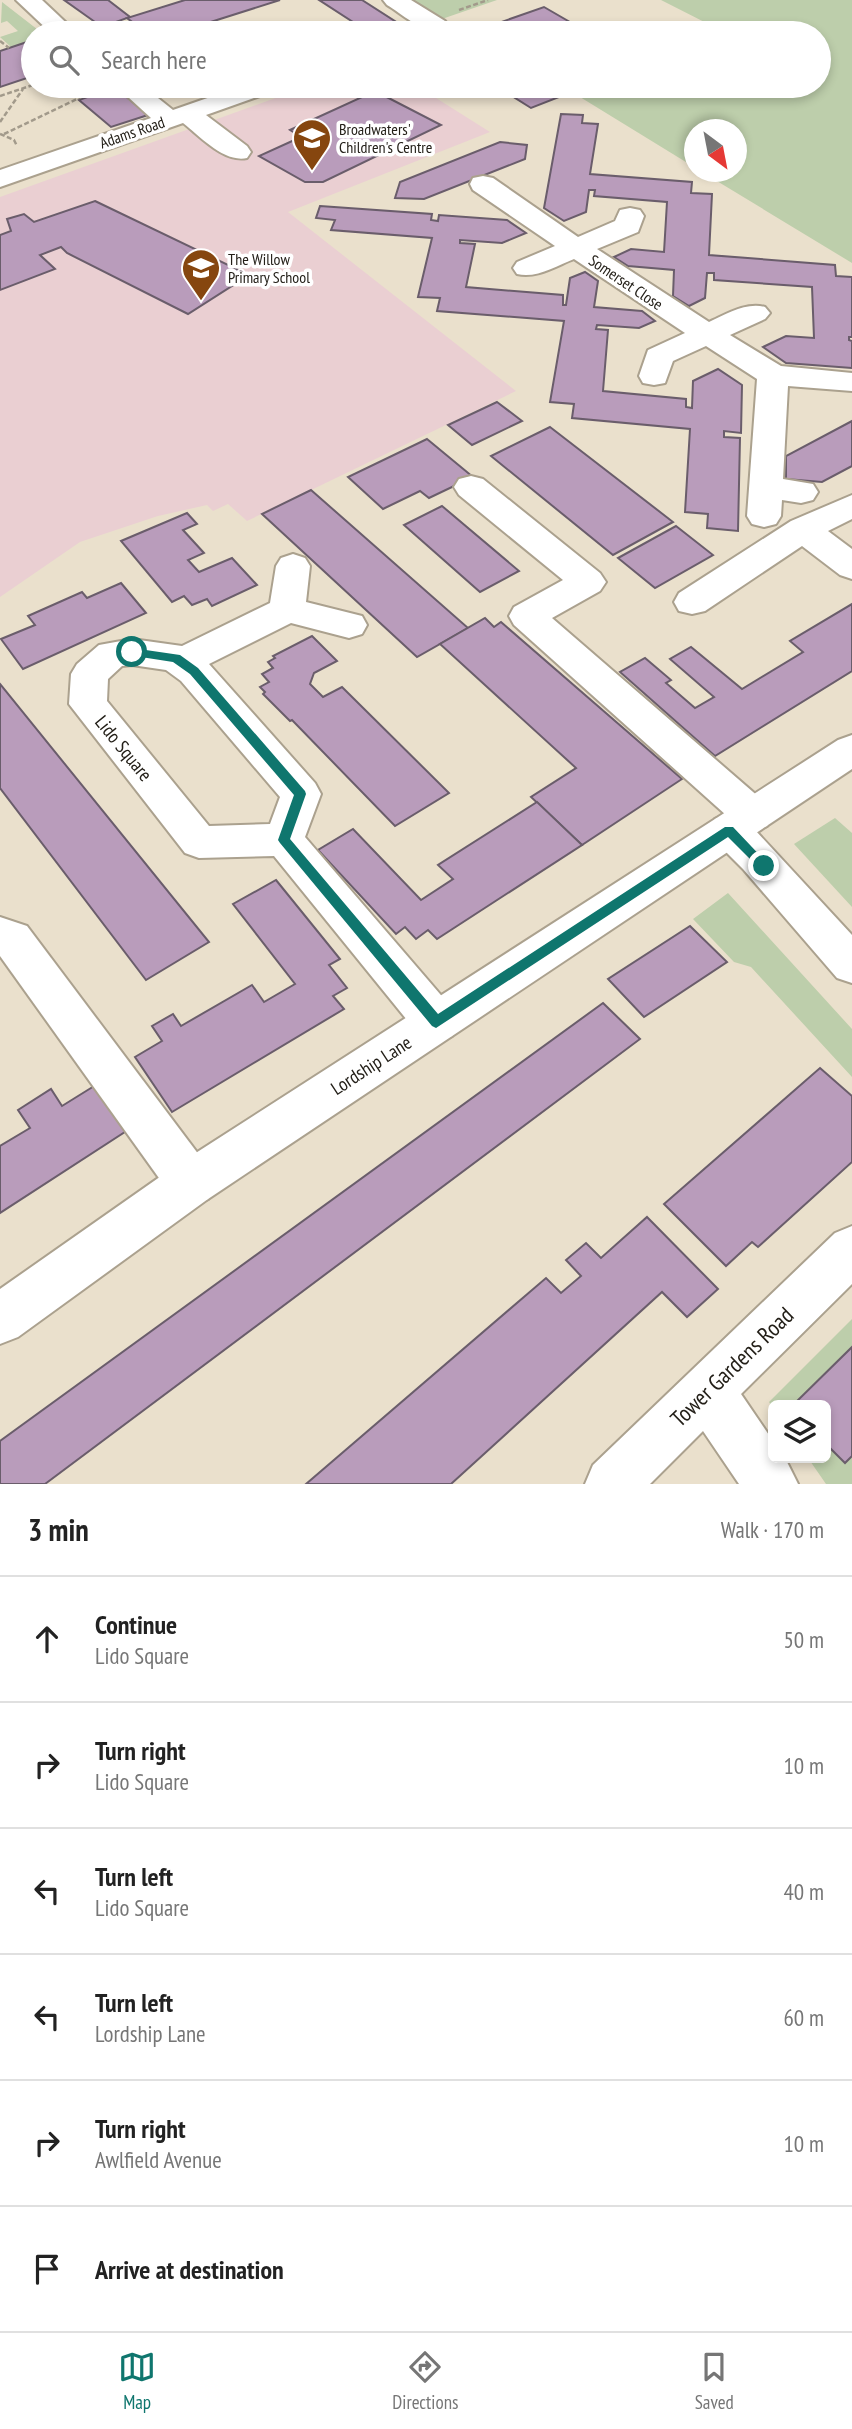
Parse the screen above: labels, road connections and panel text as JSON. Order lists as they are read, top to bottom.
{
  "streets": {
    "street": [
      "Adams Road",
      "Somerset Close",
      "Lido Square",
      "Lordship Lane",
      "Tower Gardens Road"
    ]
  },
  "places": {
    "school or university": ["Broadwaters' Children's Centre", "The Willow Primary School"]
  },
  "north": "bottom right",
  "page": {
    "search": "Search here",
    "heading": ["3 min", "Walk · 170 m"],
    "list": [
      ["Continue", "Lido Square", "50 m"],
      ["Turn right", "Lido Square", "10 m"],
      ["Turn left", "Lido Square", "40 m"],
      ["Turn left", "Lordship Lane", "60 m"],
      ["Turn right", "Awlfield Avenue", "10 m"],
      "Arrive at destination"
    ],
    "nav": ["Map", "Directions", "Saved"]
  }
}
